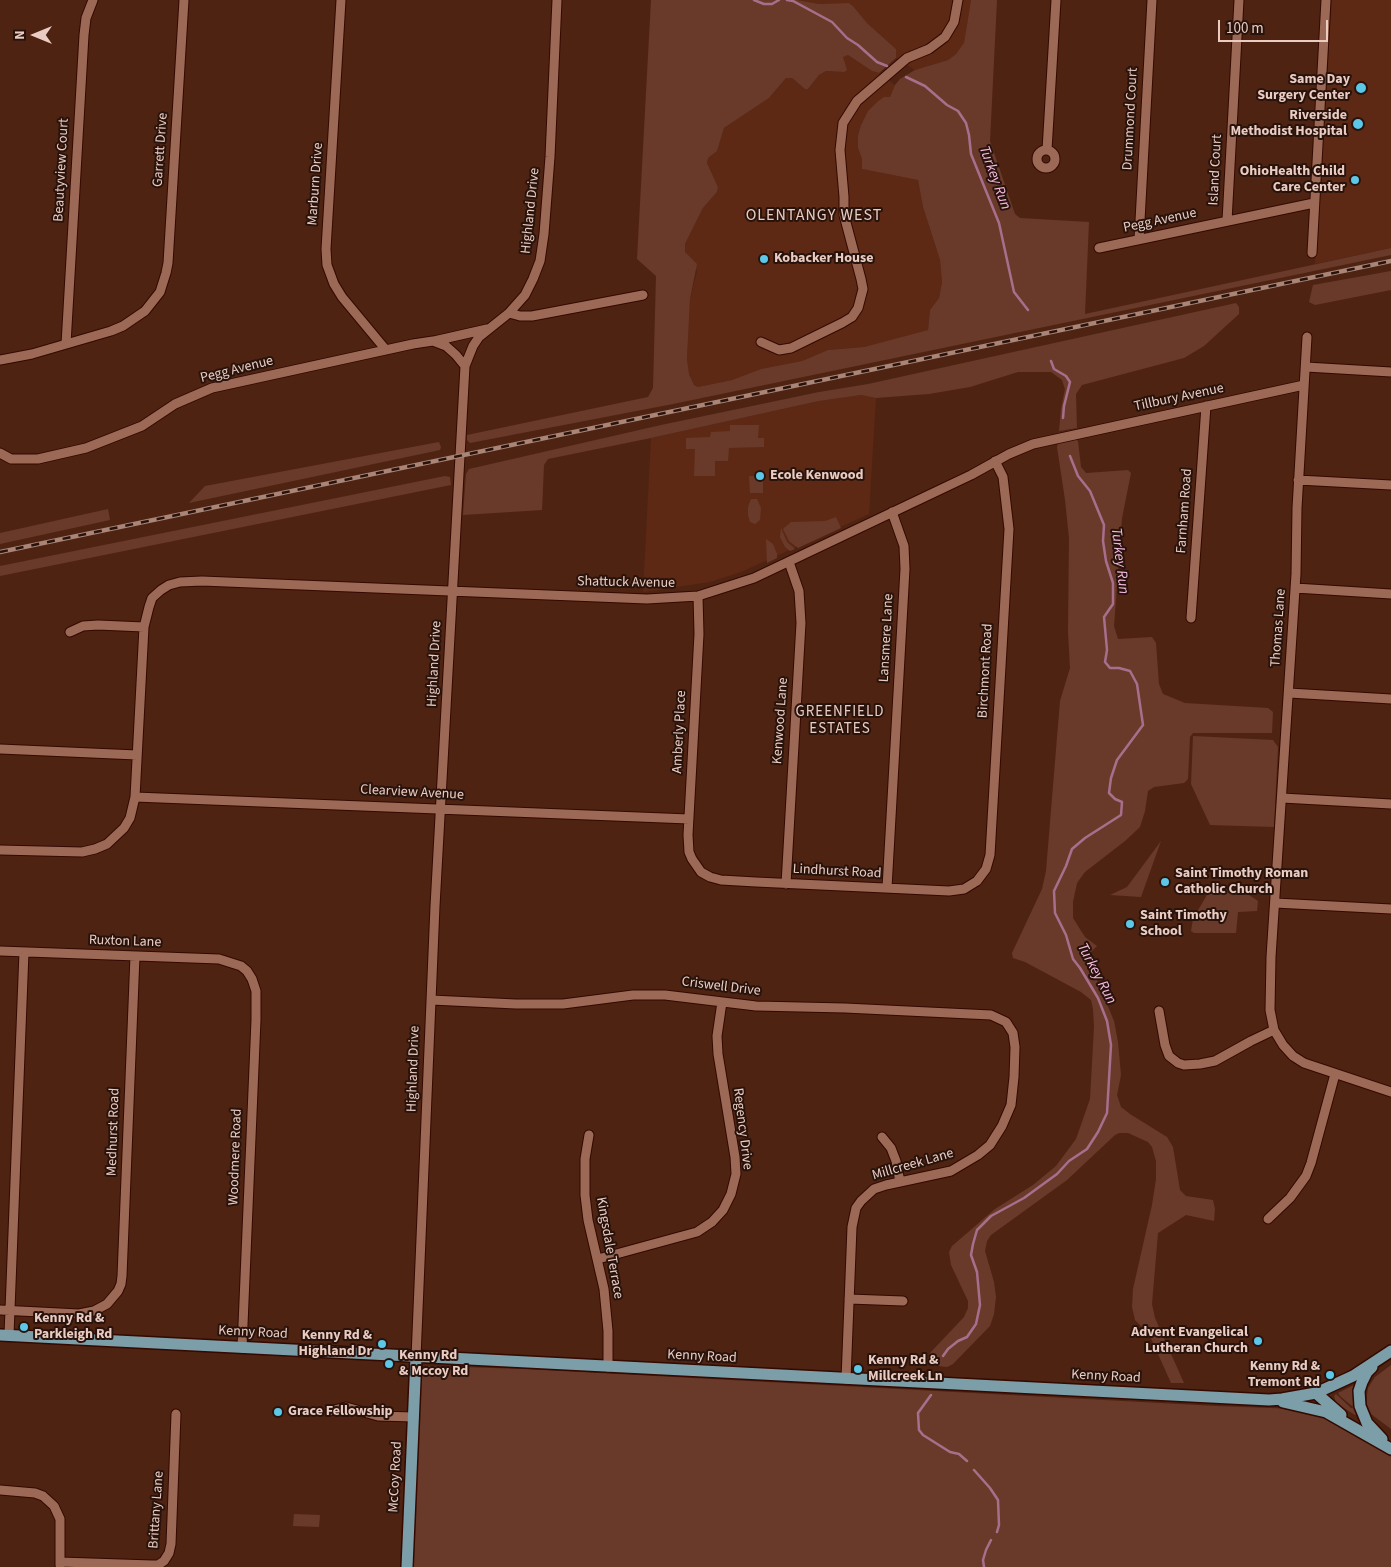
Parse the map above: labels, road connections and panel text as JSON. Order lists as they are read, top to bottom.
{
  "streets": {
    "main road": ["Kenny Road", "McCoy Road"],
    "street": [
      "Drummond Court",
      "Garrett Drive",
      "Beautyview Court",
      "Island Court",
      "Marburn Drive",
      "Highland Drive",
      "Pegg Avenue",
      "Tillbury Avenue",
      "Farnham Road",
      "Shattuck Avenue",
      "Thomas Lane",
      "Lansmere Lane",
      "Birchmont Road",
      "Kenwood Lane",
      "Amberly Place",
      "Clearview Avenue",
      "Lindhurst Road",
      "Ruxton Lane",
      "Criswell Drive",
      "Regency Drive",
      "Medhurst Road",
      "Woodmere Road",
      "Millcreek Lane",
      "Kingsdale Terrace",
      "Brittany Lane"
    ]
  },
  "crossings": [
    ["Drummond Court", "Pegg Avenue"],
    ["Garrett Drive", "Beautyview Court"],
    ["Island Court", "Pegg Avenue"],
    ["Marburn Drive", "Pegg Avenue"],
    ["Highland Drive", "Pegg Avenue"],
    ["Highland Drive", "Shattuck Avenue"],
    ["Highland Drive", "Clearview Avenue"],
    ["Highland Drive", "Criswell Drive"],
    ["Highland Drive", "Kenny Road"],
    ["Highland Drive", "McCoy Road"],
    ["Tillbury Avenue", "Farnham Road"],
    ["Tillbury Avenue", "Shattuck Avenue"],
    ["Tillbury Avenue", "Thomas Lane"],
    ["Shattuck Avenue", "Lansmere Lane"],
    ["Shattuck Avenue", "Birchmont Road"],
    ["Shattuck Avenue", "Kenwood Lane"],
    ["Shattuck Avenue", "Amberly Place"],
    ["Lansmere Lane", "Lindhurst Road"],
    ["Birchmont Road", "Lindhurst Road"],
    ["Kenwood Lane", "Lindhurst Road"],
    ["Amberly Place", "Clearview Avenue"],
    ["Amberly Place", "Lindhurst Road"],
    ["Ruxton Lane", "Medhurst Road"],
    ["Ruxton Lane", "Woodmere Road"],
    ["Criswell Drive", "Regency Drive"],
    ["Criswell Drive", "Millcreek Lane"],
    ["Regency Drive", "Kingsdale Terrace"],
    ["Woodmere Road", "Kenny Road"],
    ["Millcreek Lane", "Kenny Road"],
    ["Kingsdale Terrace", "Kenny Road"],
    ["Kenny Road", "McCoy Road"]
  ],
  "districts": ["OLENTANGY WEST", "GREENFIELD ESTATES"],
  "water": ["Turkey Run"],
  "places": [
    "Same Day Surgery Center",
    "Riverside Methodist Hospital",
    "OhioHealth Child Care Center",
    "Kobacker House",
    "Ecole Kenwood",
    "Saint Timothy Roman Catholic Church",
    "Saint Timothy School",
    "Kenny Rd & Parkleigh Rd",
    "Advent Evangelical Lutheran Church",
    "Kenny Rd & Highland Dr",
    "Kenny Rd & Mccoy Rd",
    "Kenny Rd & Millcreek Ln",
    "Kenny Rd & Tremont Rd",
    "Grace Fellowship"
  ],
  "scale_bar": "100 m",
  "north": "left"
}
